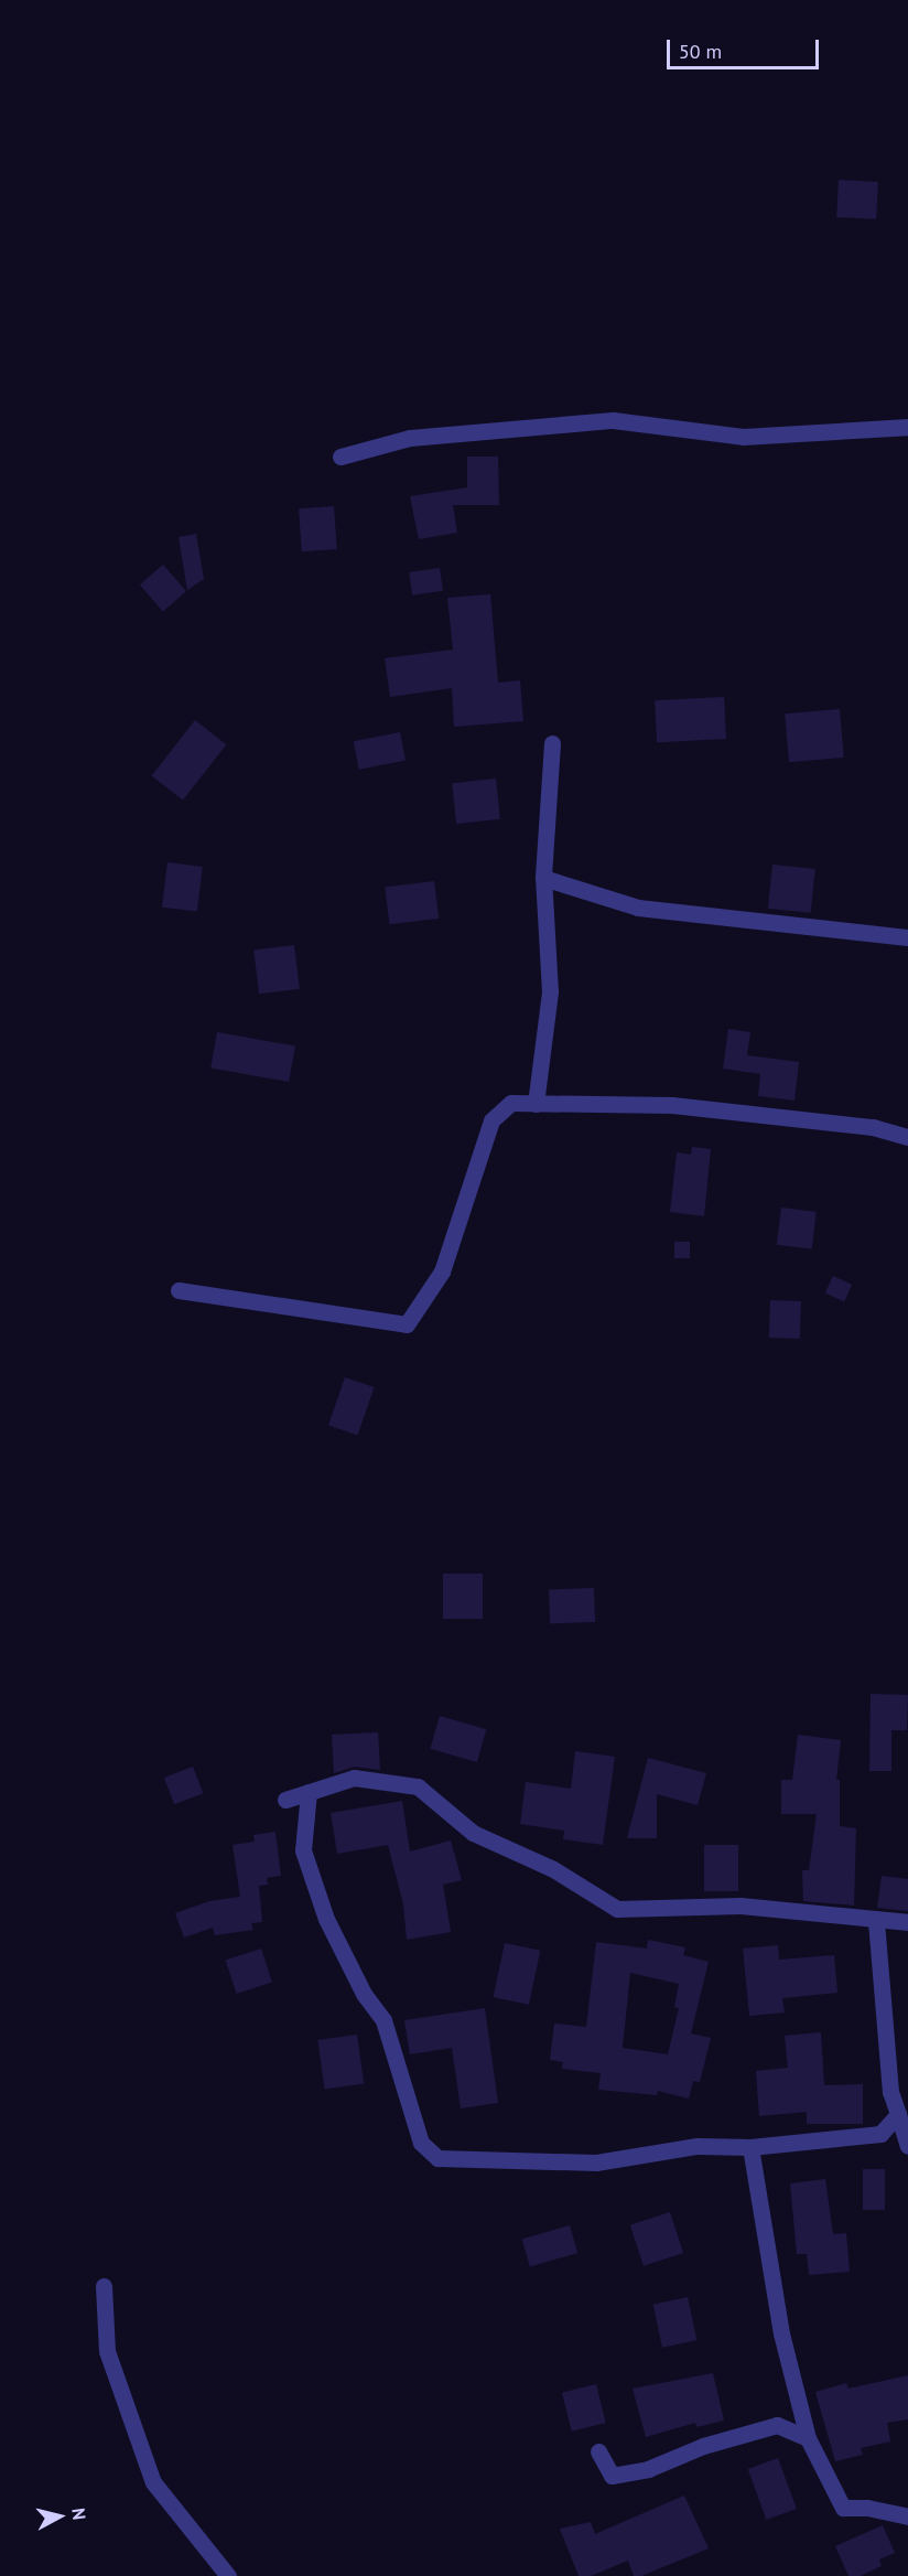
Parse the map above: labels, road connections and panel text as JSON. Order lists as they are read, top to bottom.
{
  "scale_bar": "50 m",
  "north": "right"
}
